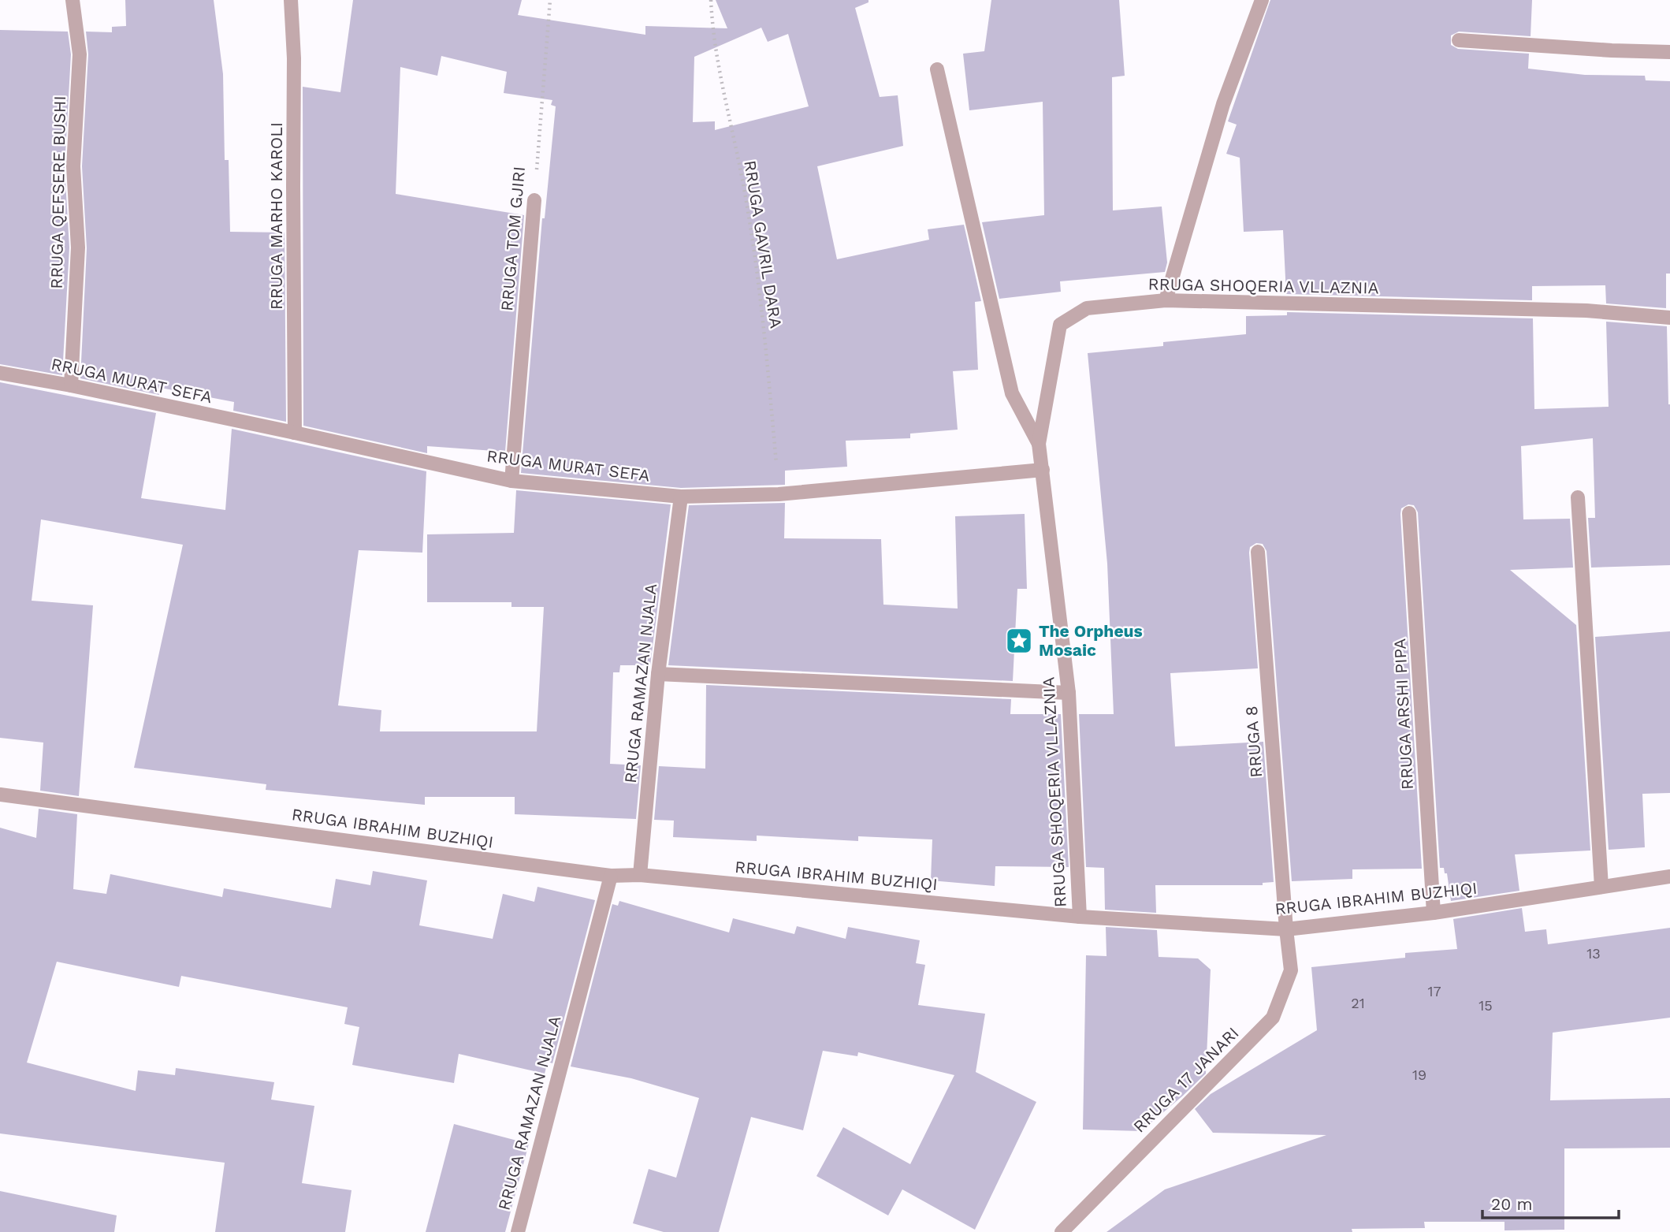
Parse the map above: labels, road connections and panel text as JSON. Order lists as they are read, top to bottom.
{
  "streets": {
    "street": [
      "RRUGA QEFSERE BUSHI",
      "RRUGA MARHO KAROLI",
      "RRUGA TOM GJIRI",
      "RRUGA SHOQERIA VLLAZNIA",
      "RRUGA MURAT SEFA",
      "RRUGA RAMAZAN NJALA",
      "RRUGA ARSHI PIPA",
      "RRUGA 8",
      "RRUGA IBRAHIM BUZHIQI",
      "RRUGA 17 JANARI"
    ],
    "path": ["RRUGA GAVRIL DARA"]
  },
  "crossings": [
    ["RRUGA QEFSERE BUSHI", "RRUGA MURAT SEFA"],
    ["RRUGA MARHO KAROLI", "RRUGA MURAT SEFA"],
    ["RRUGA TOM GJIRI", "RRUGA MURAT SEFA"],
    ["RRUGA GAVRIL DARA", "RRUGA MURAT SEFA"],
    ["RRUGA SHOQERIA VLLAZNIA", "RRUGA MURAT SEFA"],
    ["RRUGA SHOQERIA VLLAZNIA", "RRUGA IBRAHIM BUZHIQI"],
    ["RRUGA MURAT SEFA", "RRUGA RAMAZAN NJALA"],
    ["RRUGA RAMAZAN NJALA", "RRUGA IBRAHIM BUZHIQI"],
    ["RRUGA ARSHI PIPA", "RRUGA IBRAHIM BUZHIQI"],
    ["RRUGA 8", "RRUGA IBRAHIM BUZHIQI"],
    ["RRUGA 8", "RRUGA 17 JANARI"],
    ["RRUGA IBRAHIM BUZHIQI", "RRUGA 17 JANARI"]
  ],
  "places": {
    "place": ["The Orpheus Mosaic"]
  },
  "house_numbers": [
    "13",
    "17",
    "21",
    "15",
    "19"
  ],
  "scale_bar": "20 m"
}
